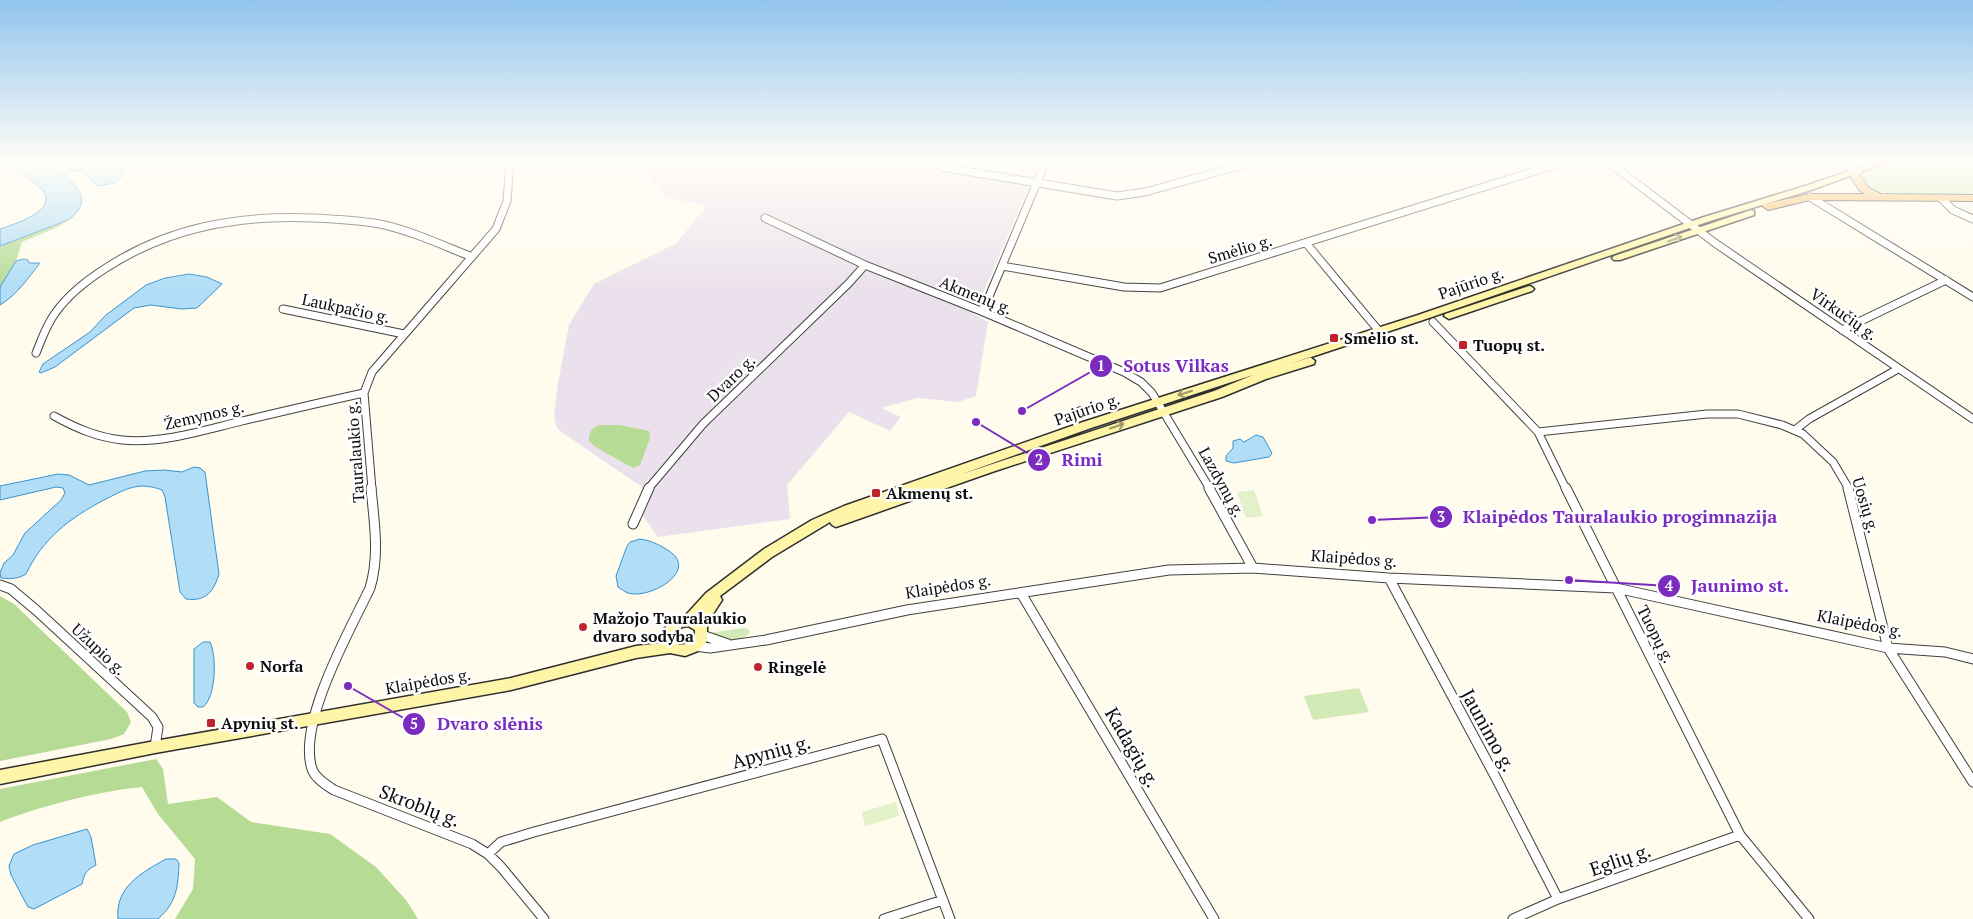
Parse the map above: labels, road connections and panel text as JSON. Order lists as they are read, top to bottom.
{
  "streets": {
    "main road": ["Pajūrio g.", "Klaipėdos g."],
    "street": [
      "Smėlio g.",
      "Akmenų g.",
      "Laukpačio g.",
      "Virkučių g.",
      "Dvaro g.",
      "Žemynos g.",
      "Tauralaukio g.",
      "Lazdynų g.",
      "Uosių g.",
      "Tuopų g.",
      "Užupio g.",
      "Jaunimo g.",
      "Kadagių g.",
      "Apynių g.",
      "Skroblų g.",
      "Eglių g."
    ]
  },
  "crossings": [
    ["Pajūrio g.", "Akmenų g."],
    ["Pajūrio g.", "Virkučių g."],
    ["Pajūrio g.", "Lazdynų g."],
    ["Pajūrio g.", "Klaipėdos g."],
    ["Pajūrio g.", "Tuopų g."],
    ["Akmenų g.", "Dvaro g."],
    ["Akmenų g.", "Lazdynų g."],
    ["Laukpačio g.", "Tauralaukio g."],
    ["Žemynos g.", "Tauralaukio g."],
    ["Tauralaukio g.", "Klaipėdos g."],
    ["Tauralaukio g.", "Skroblų g."],
    ["Lazdynų g.", "Klaipėdos g."],
    ["Uosių g.", "Klaipėdos g."],
    ["Uosių g.", "Tuopų g."],
    ["Klaipėdos g.", "Tuopų g."],
    ["Klaipėdos g.", "Užupio g."],
    ["Klaipėdos g.", "Jaunimo g."],
    ["Klaipėdos g.", "Kadagių g."],
    ["Klaipėdos g.", "Skroblų g."],
    ["Tuopų g.", "Eglių g."],
    ["Jaunimo g.", "Eglių g."],
    ["Apynių g.", "Skroblų g."]
  ],
  "places": {
    "transit": [
      "Smėlio st.",
      "Tuopų st.",
      "Akmenų st.",
      "Apynių st."
    ],
    "other": [
      "Sotus Vilkas",
      "Rimi",
      "Klaipėdos Tauralaukio progimnazija",
      "Jaunimo st.",
      "Mažojo Tauralaukio dvaro sodyba",
      "Norfa",
      "Ringelė",
      "Dvaro slėnis"
    ]
  }
}
